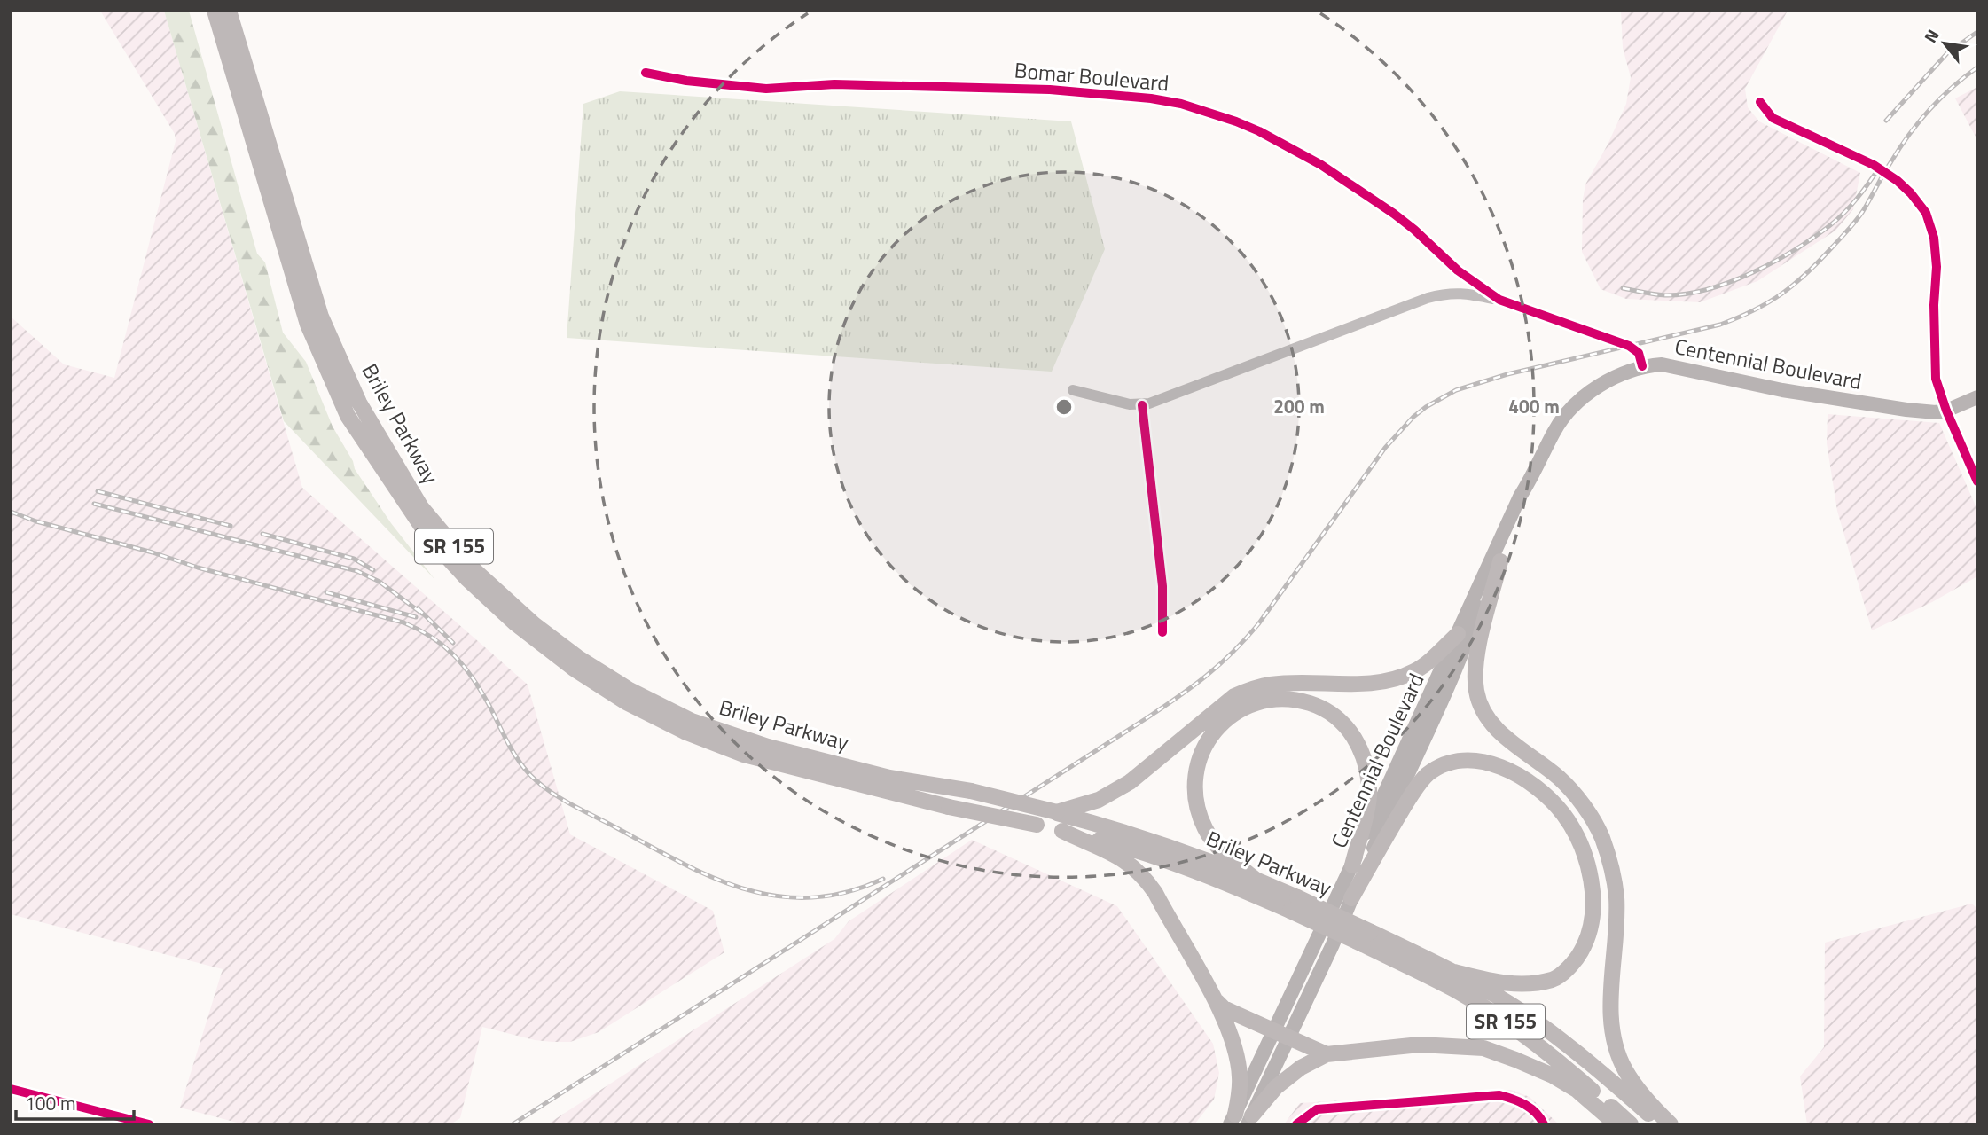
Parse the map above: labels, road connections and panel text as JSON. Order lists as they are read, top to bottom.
{
  "streets": {
    "highway": ["Briley Parkway", "SR 155"],
    "main road": ["Centennial Boulevard"],
    "street": ["Bomar Boulevard"]
  },
  "crossings": [
    ["Bomar Boulevard", "Centennial Boulevard"]
  ],
  "scale_bar": "100 m",
  "north": "top left",
  "rings": ["200 m", "400 m"]
}
